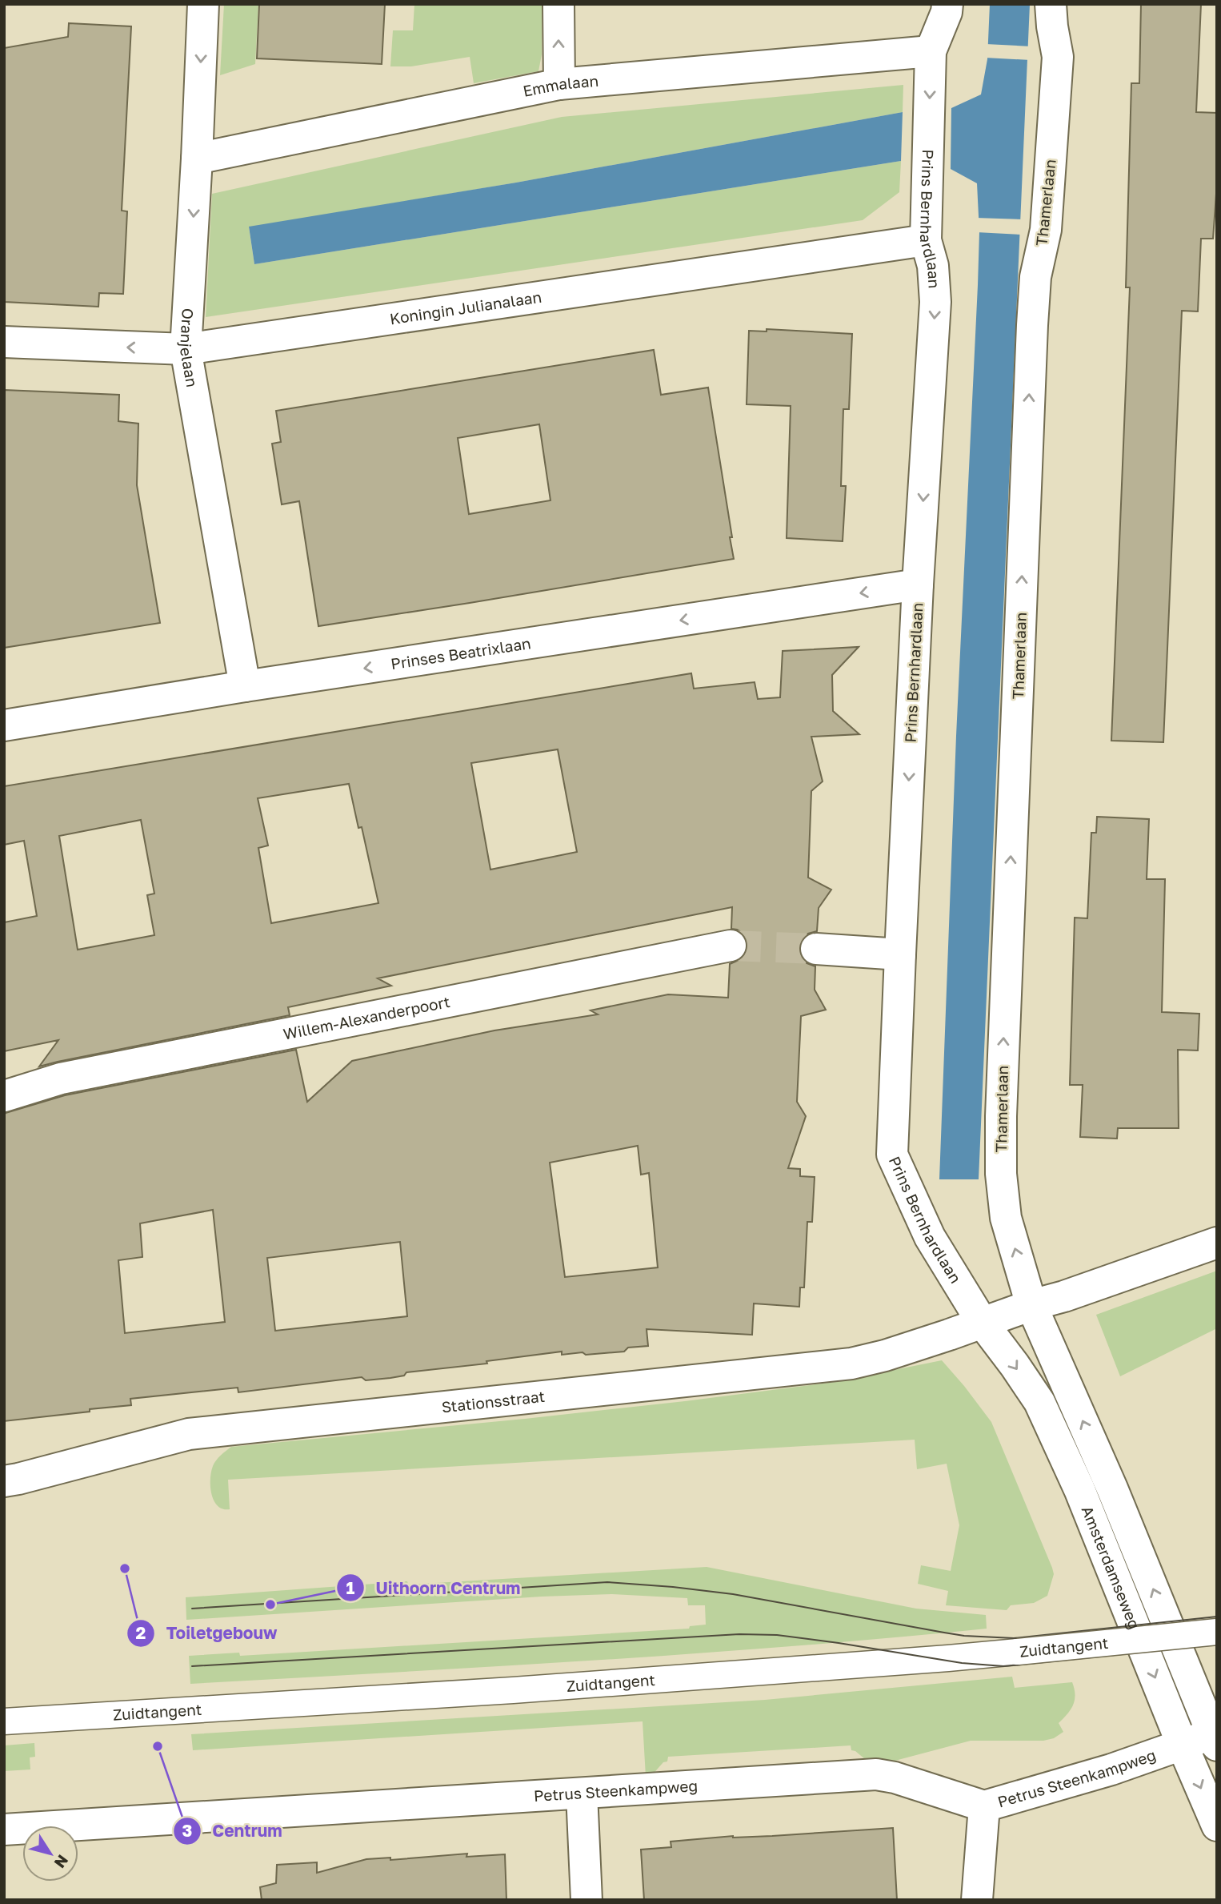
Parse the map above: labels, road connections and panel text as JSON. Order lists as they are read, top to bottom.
{
  "streets": {
    "street": [
      "Emmalaan",
      "Thamerlaan",
      "Prins Bernhardlaan",
      "Koningin Julianalaan",
      "Oranjelaan",
      "Prinses Beatrixlaan",
      "Willem-Alexanderpoort",
      "Stationsstraat",
      "Amsterdamseweg",
      "Petrus Steenkampweg"
    ],
    "lane": ["Zuidtangent"]
  },
  "crossings": [
    ["Emmalaan", "Prins Bernhardlaan"],
    ["Emmalaan", "Oranjelaan"],
    ["Thamerlaan", "Stationsstraat"],
    ["Thamerlaan", "Amsterdamseweg"],
    ["Prins Bernhardlaan", "Koningin Julianalaan"],
    ["Prins Bernhardlaan", "Prinses Beatrixlaan"],
    ["Prins Bernhardlaan", "Stationsstraat"],
    ["Prins Bernhardlaan", "Amsterdamseweg"],
    ["Koningin Julianalaan", "Oranjelaan"],
    ["Oranjelaan", "Prinses Beatrixlaan"],
    ["Stationsstraat", "Amsterdamseweg"],
    ["Amsterdamseweg", "Petrus Steenkampweg"]
  ],
  "one_way": [
    "Thamerlaan",
    "Prins Bernhardlaan",
    "Oranjelaan",
    "Prinses Beatrixlaan"
  ],
  "places": ["Toiletgebouw", "Uithoorn Centrum", "Centrum"],
  "north": "bottom right"
}
